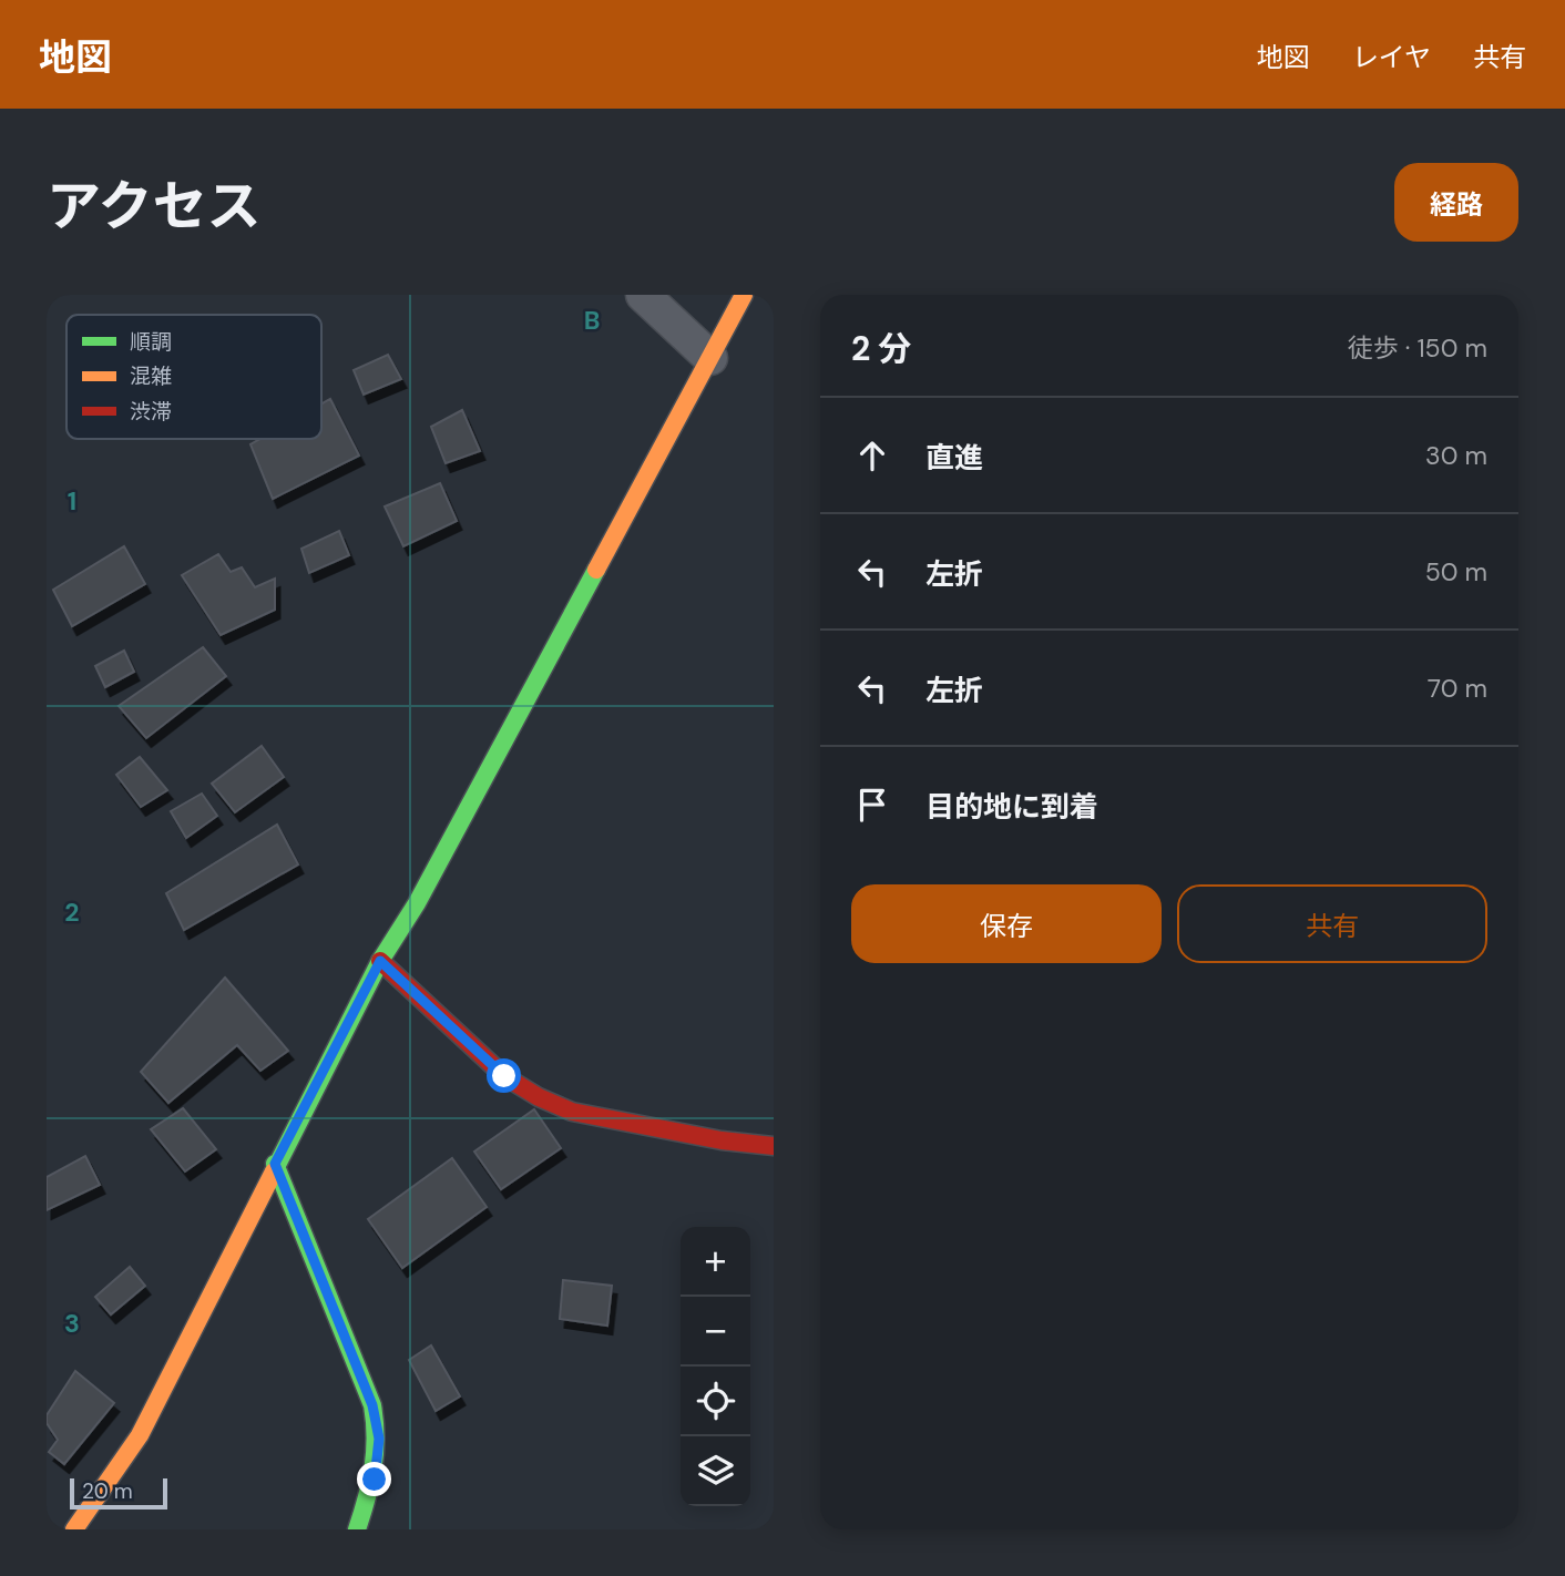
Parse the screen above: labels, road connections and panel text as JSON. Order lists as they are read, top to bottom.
{
  "legend": ["順調", "混雑", "渋滞"],
  "scale_bar": "20 m",
  "page": {
    "header": "地図",
    "nav": ["地図", "レイヤ", "共有"],
    "title": "アクセス",
    "buttons": [
      "経路",
      ["保存", "共有"]
    ],
    "heading": ["2 分", "徒歩 · 150 m"],
    "list": [
      ["直進", "30 m"],
      ["左折", "50 m"],
      ["左折", "70 m"],
      "目的地に到着"
    ],
    "map_buttons": ["+", "−"],
    "scale": "20 m"
  },
  "grid": {
    "columns": ["B"],
    "rows": ["1", "2", "3"]
  }
}
